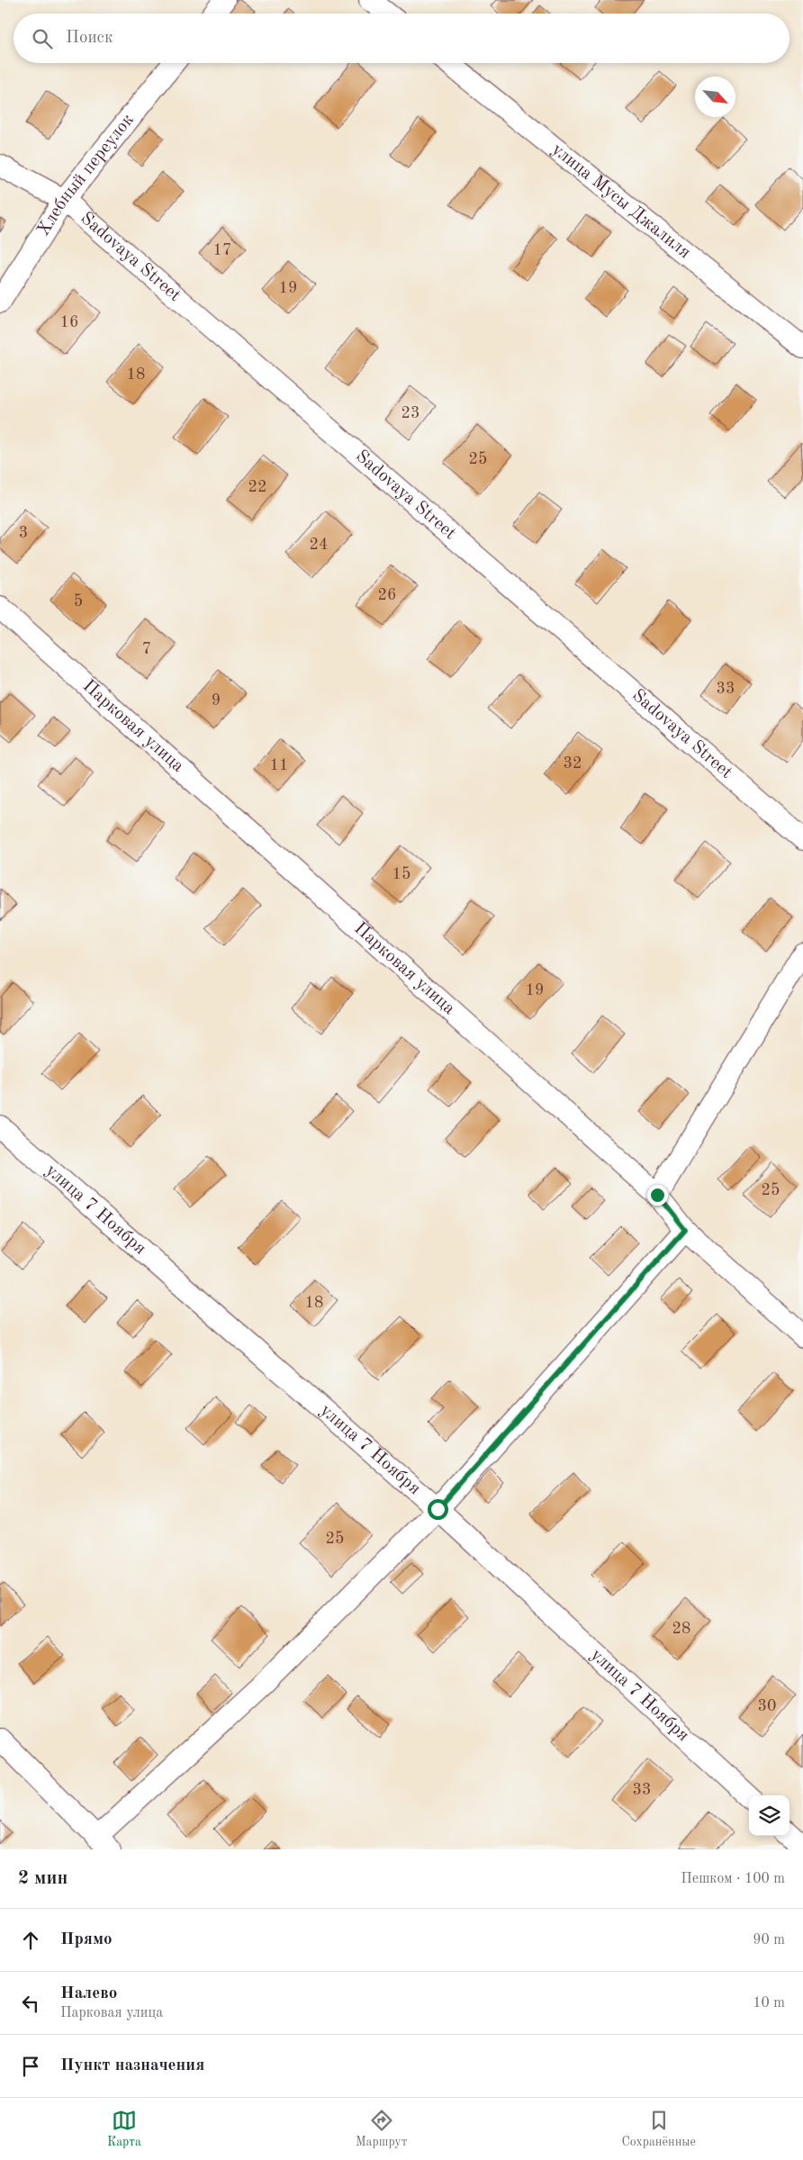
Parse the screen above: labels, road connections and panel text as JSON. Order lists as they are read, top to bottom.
{
  "streets": {
    "street": [
      "Хлебный переулок",
      "улица Мусы Джалиля",
      "Sadovaya Street",
      "Парковая улица",
      "улица 7 Ноября"
    ]
  },
  "crossings": [
    ["Хлебный переулок", "Sadovaya Street"]
  ],
  "house_numbers": [
    "17",
    "19",
    "16",
    "18",
    "23",
    "25",
    "22",
    "3",
    "24",
    "26",
    "5",
    "7",
    "33",
    "9",
    "32",
    "11",
    "15",
    "19",
    "25",
    "18",
    "25",
    "28",
    "30",
    "33"
  ],
  "north": "bottom right",
  "page": {
    "search": "Поиск",
    "heading": ["2 мин", "Пешком · 100 m"],
    "list": [
      ["Прямо", "90 m"],
      ["Налево", "Парковая улица", "10 m"],
      "Пункт назначения"
    ],
    "nav": ["Карта", "Маршрут", "Сохранённые"]
  }
}
